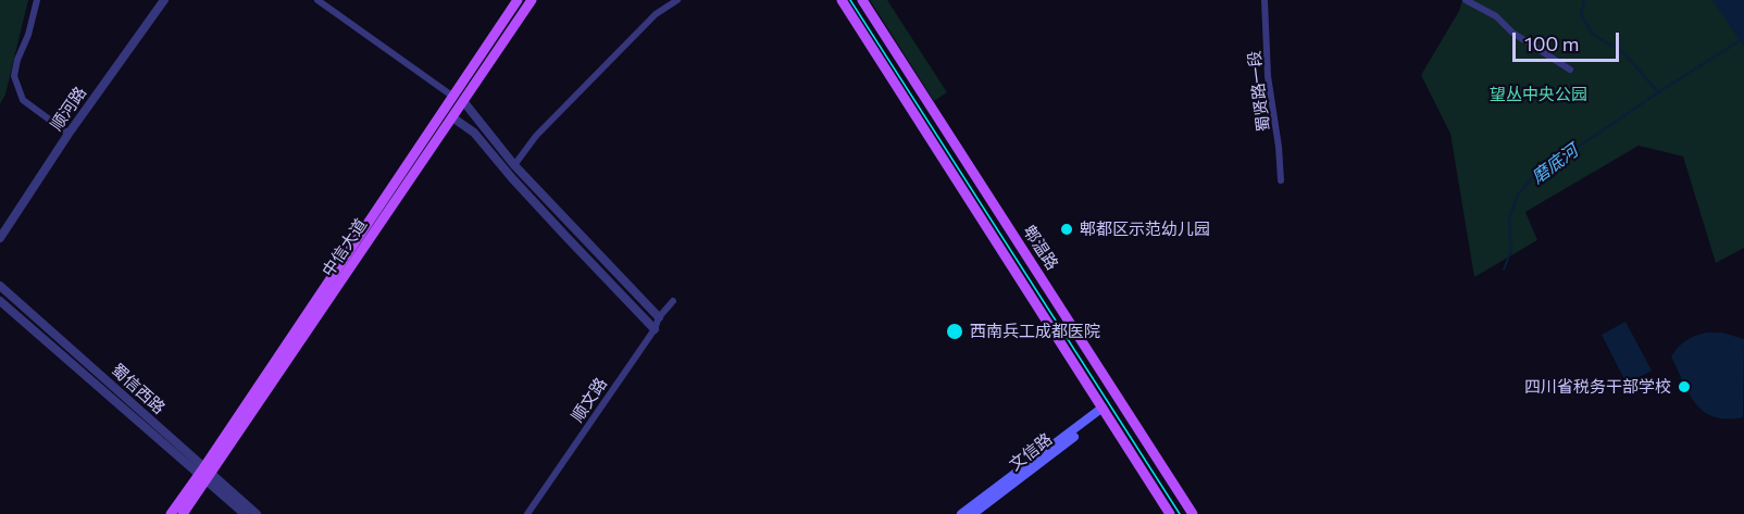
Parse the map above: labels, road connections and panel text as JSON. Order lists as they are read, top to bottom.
{
  "streets": {
    "main road": ["中信大道", "郫温路", "文信路"],
    "street": [
      "蜀贤路一段",
      "顺河路",
      "蜀信西路",
      "顺文路"
    ]
  },
  "crossings": [
    ["中信大道", "蜀信西路"],
    ["郫温路", "文信路"]
  ],
  "water": ["磨底河"],
  "parks": ["望丛中央公园"],
  "places": ["郫都区示范幼儿园", "西南兵工成都医院", "四川省税务干部学校"],
  "scale_bar": "100 m"
}
